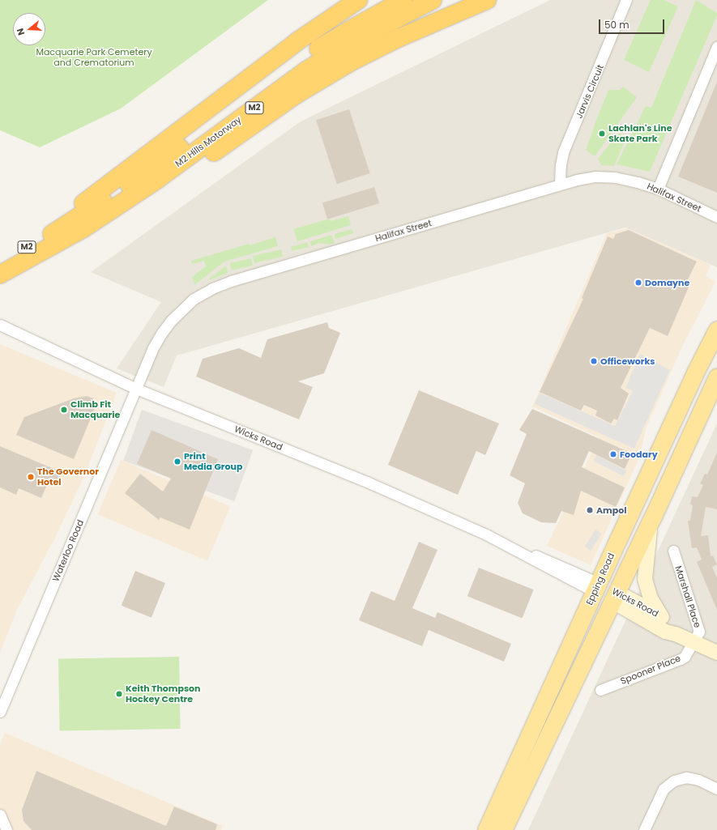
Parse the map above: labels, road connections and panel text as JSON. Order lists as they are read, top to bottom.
{
  "streets": {
    "highway": ["M2", "M2 Hills Motorway"],
    "main road": ["Wicks Road", "Epping Road"],
    "street": [
      "Jarvis Circuit",
      "Halifax Street",
      "Waterloo Road",
      "Marshall Place",
      "Spooner Place"
    ]
  },
  "crossings": [
    ["Jarvis Circuit", "Halifax Street"],
    ["Halifax Street", "Wicks Road"],
    ["Halifax Street", "Waterloo Road"],
    ["Wicks Road", "Waterloo Road"],
    ["Wicks Road", "Epping Road"],
    ["Wicks Road", "Marshall Place"],
    ["Wicks Road", "Spooner Place"],
    ["Marshall Place", "Spooner Place"]
  ],
  "parks": ["Macquarie Park Cemetery and Crematorium"],
  "places": [
    "Lachlan's Line Skate Park",
    "Domayne",
    "Officeworks",
    "Climb Fit Macquarie",
    "Foodary",
    "Print Media Group",
    "The Governor Hotel",
    "Ampol",
    "Keith Thompson Hockey Centre"
  ],
  "scale_bar": "50 m",
  "north": "left"
}
